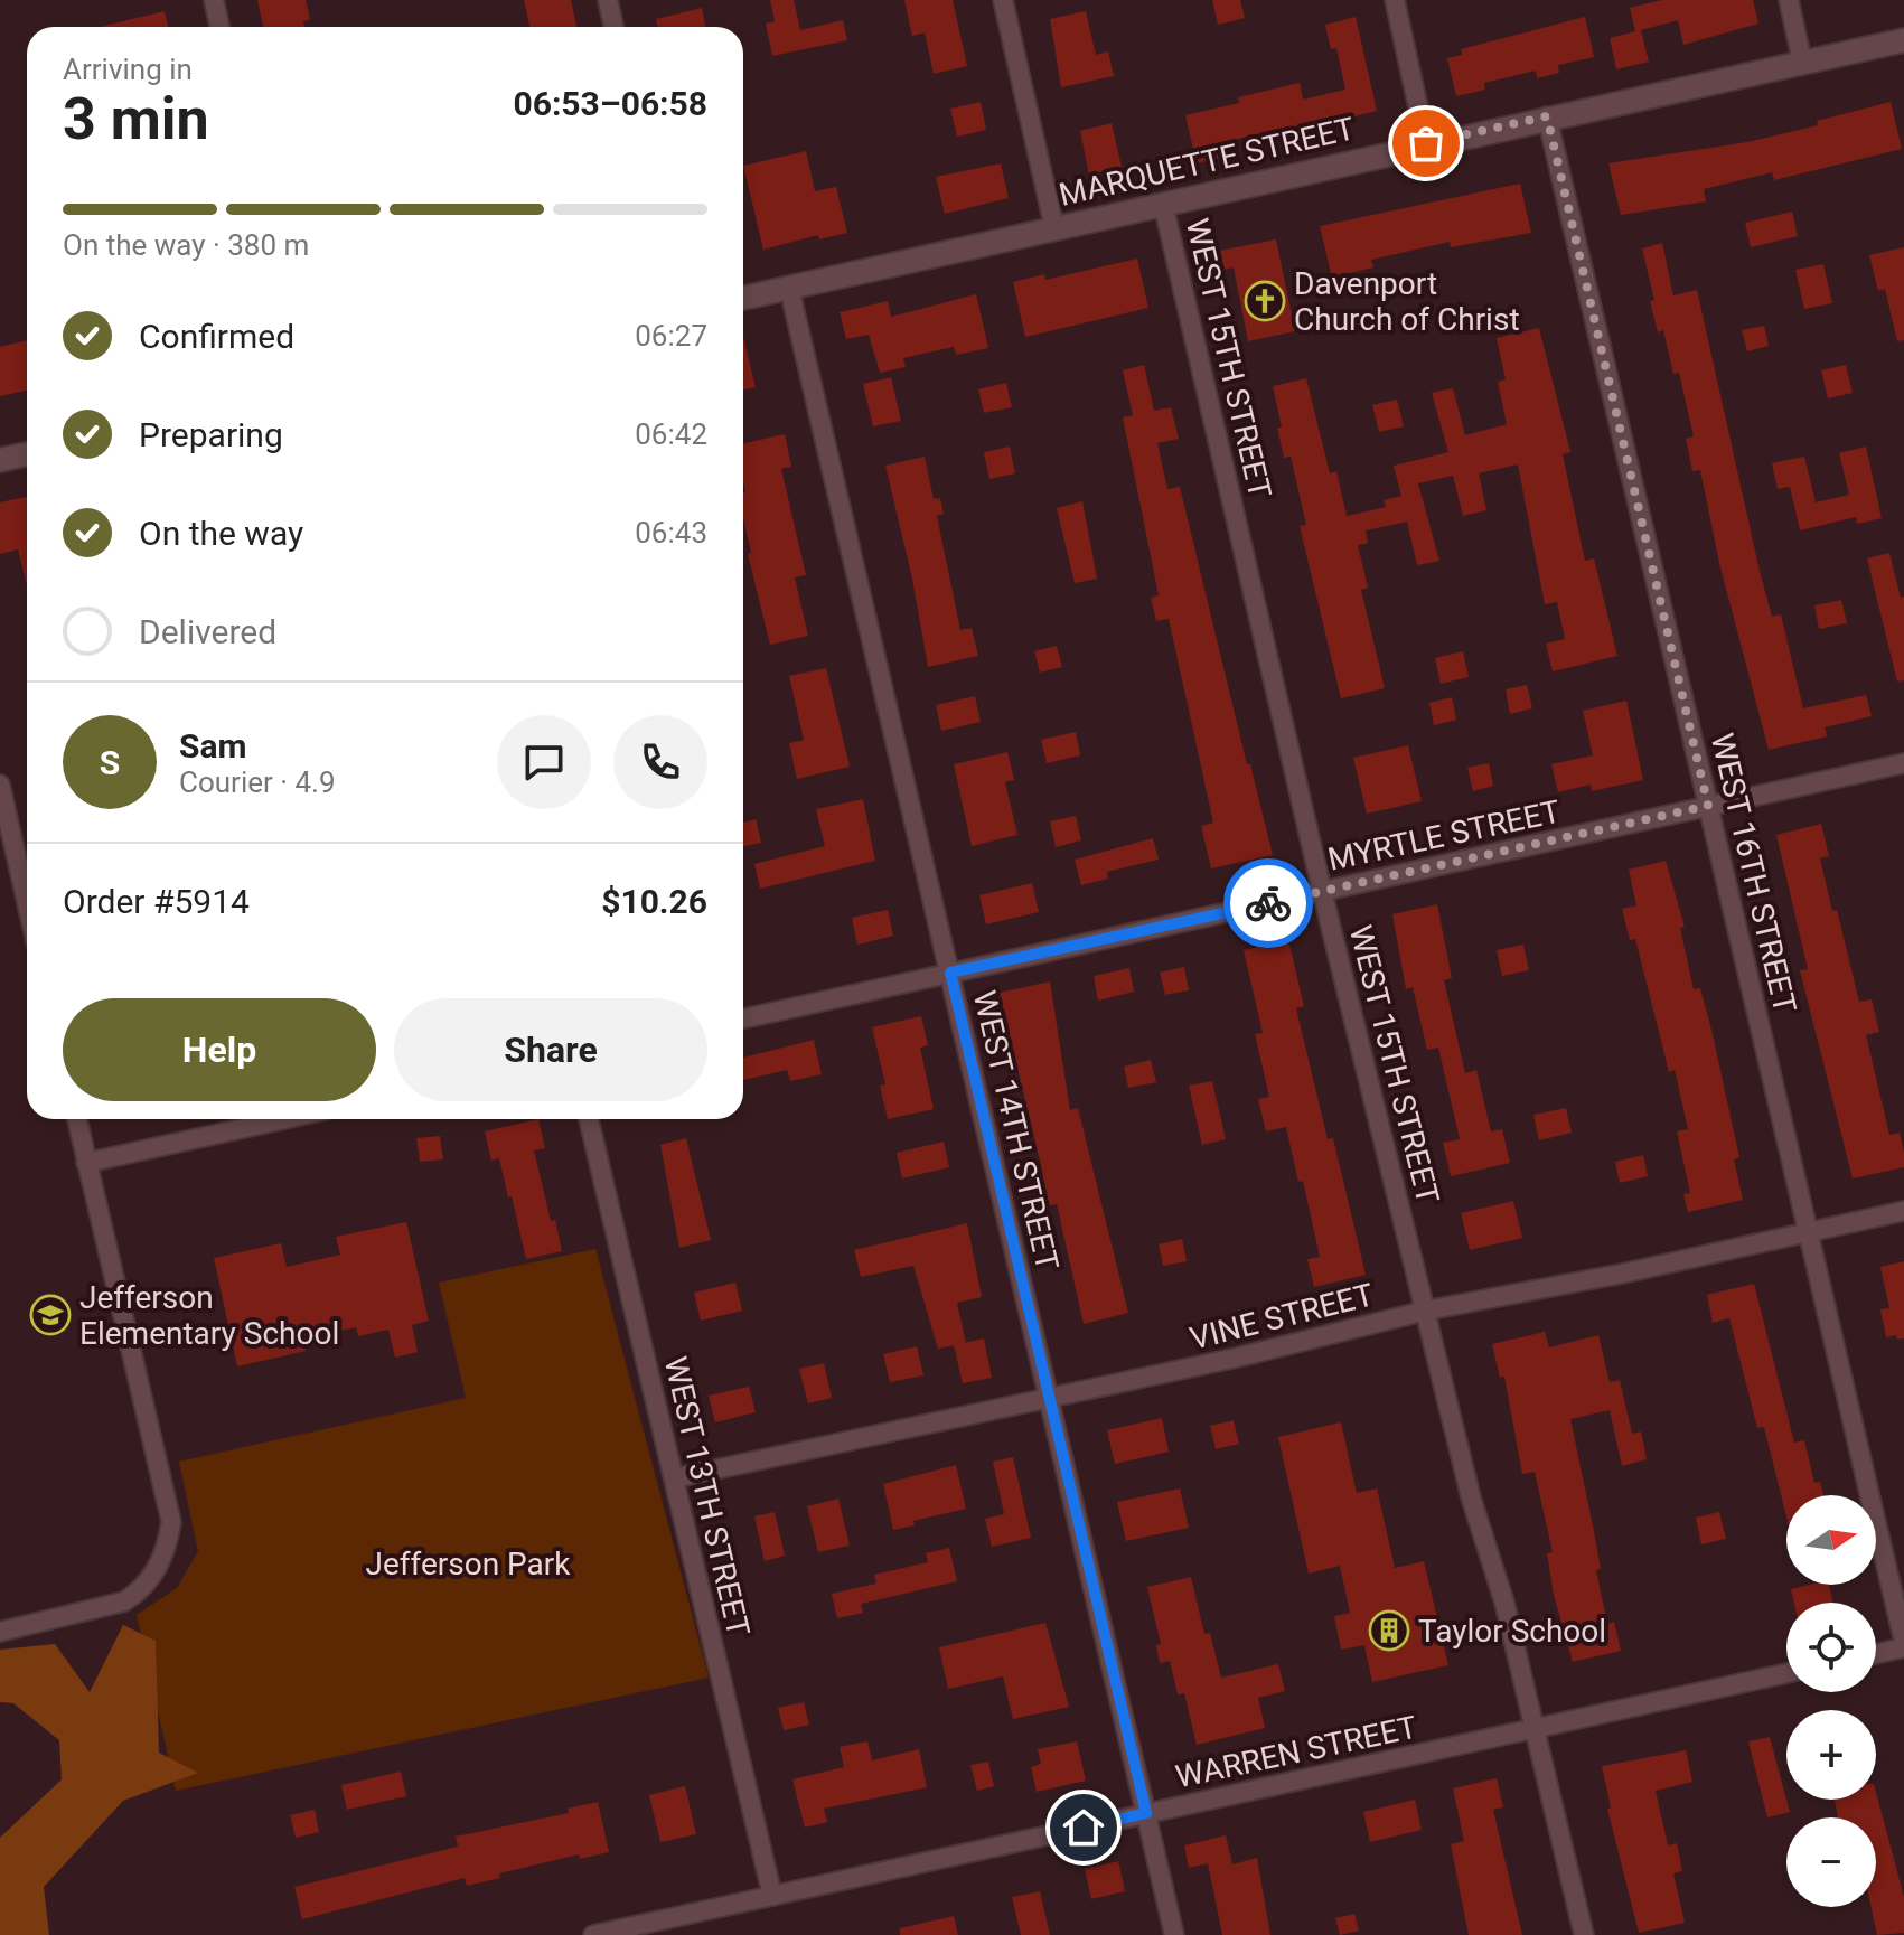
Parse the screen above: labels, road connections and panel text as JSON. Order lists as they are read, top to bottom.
{
  "streets": {
    "street": [
      "MARQUETTE STREET",
      "WEST 15TH STREET",
      "MYRTLE STREET",
      "WEST 16TH STREET",
      "WEST 14TH STREET",
      "VINE STREET",
      "WEST 13TH STREET",
      "WARREN STREET"
    ]
  },
  "crossings": [
    ["MARQUETTE STREET", "WEST 15TH STREET"],
    ["MARQUETTE STREET", "WEST 16TH STREET"],
    ["MARQUETTE STREET", "WEST 14TH STREET"],
    ["WEST 15TH STREET", "MYRTLE STREET"],
    ["WEST 15TH STREET", "VINE STREET"],
    ["WEST 15TH STREET", "WARREN STREET"],
    ["MYRTLE STREET", "WEST 16TH STREET"],
    ["MYRTLE STREET", "WEST 14TH STREET"],
    ["WEST 16TH STREET", "VINE STREET"],
    ["WEST 14TH STREET", "VINE STREET"],
    ["WEST 14TH STREET", "WARREN STREET"],
    ["VINE STREET", "WEST 13TH STREET"],
    ["WEST 13TH STREET", "WARREN STREET"]
  ],
  "parks": ["Jefferson Park"],
  "places": {
    "church": ["Davenport Church of Christ"],
    "school or university": ["Jefferson Elementary School"],
    "building": ["Taylor School"]
  },
  "north": "right",
  "page": {
    "heading": ["3 min", "Arriving in", "06:53–06:58"],
    "panel": [
      "Sam",
      "Courier · 4.9",
      "Order #5914",
      "$10.26"
    ],
    "bar": "On the way · 380 m",
    "list": [
      ["Confirmed", "06:27"],
      ["Preparing", "06:42"],
      ["On the way", "06:43"],
      "Delivered"
    ],
    "round": "S",
    "buttons": ["Help", "Share"],
    "map_buttons": ["+", "−"]
  }
}
